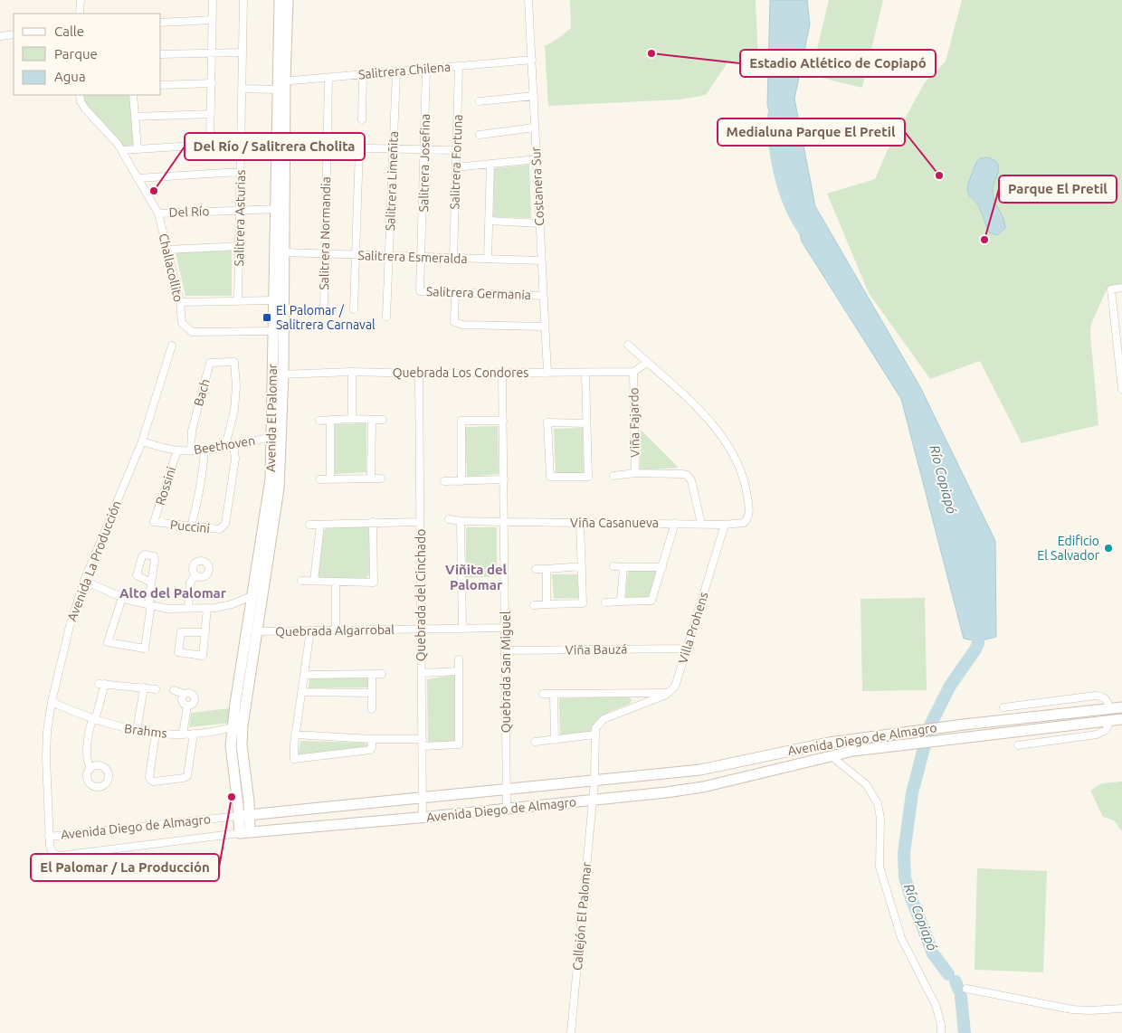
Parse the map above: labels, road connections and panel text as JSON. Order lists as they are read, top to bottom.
{
  "streets": {
    "street": [
      "Salitrera Chilena",
      "Salitrera Fortuna",
      "Salitrera Josefina",
      "Salitrera Limeñita",
      "Costanera Sur",
      "Del Río",
      "Salitrera Asturias",
      "Salitrera Normandia",
      "Salitrera Esmeralda",
      "Challacollito",
      "Salitrera Germania",
      "Quebrada Los Condores",
      "Bach",
      "Avenida El Palomar",
      "Viña Fajardo",
      "Beethoven",
      "Rossini",
      "Viña Casanueva",
      "Puccini",
      "Avenida La Producción",
      "Quebrada del Cinchado",
      "Villa Prohens",
      "Quebrada Algarrobal",
      "Viña Bauzá",
      "Quebrada San Miguel",
      "Brahms",
      "Avenida Diego de Almagro",
      "Callejón El Palomar"
    ]
  },
  "crossings": [
    ["Salitrera Chilena", "Salitrera Fortuna"],
    ["Salitrera Chilena", "Salitrera Josefina"],
    ["Salitrera Chilena", "Salitrera Limeñita"],
    ["Salitrera Chilena", "Costanera Sur"],
    ["Salitrera Chilena", "Salitrera Asturias"],
    ["Salitrera Chilena", "Salitrera Normandia"],
    ["Salitrera Chilena", "Avenida El Palomar"],
    ["Salitrera Fortuna", "Salitrera Esmeralda"],
    ["Salitrera Josefina", "Salitrera Esmeralda"],
    ["Salitrera Josefina", "Salitrera Germania"],
    ["Salitrera Limeñita", "Salitrera Esmeralda"],
    ["Costanera Sur", "Salitrera Esmeralda"],
    ["Costanera Sur", "Salitrera Germania"],
    ["Costanera Sur", "Quebrada Los Condores"],
    ["Del Río", "Salitrera Asturias"],
    ["Del Río", "Challacollito"],
    ["Del Río", "Avenida El Palomar"],
    ["Salitrera Normandia", "Salitrera Esmeralda"],
    ["Salitrera Esmeralda", "Salitrera Germania"],
    ["Salitrera Esmeralda", "Avenida El Palomar"],
    ["Challacollito", "Avenida El Palomar"],
    ["Quebrada Los Condores", "Avenida El Palomar"],
    ["Quebrada Los Condores", "Viña Fajardo"],
    ["Quebrada Los Condores", "Quebrada del Cinchado"],
    ["Quebrada Los Condores", "Quebrada San Miguel"],
    ["Bach", "Beethoven"],
    ["Avenida El Palomar", "Beethoven"],
    ["Avenida El Palomar", "Quebrada Algarrobal"],
    ["Avenida El Palomar", "Brahms"],
    ["Avenida El Palomar", "Avenida Diego de Almagro"],
    ["Viña Fajardo", "Viña Casanueva"],
    ["Beethoven", "Rossini"],
    ["Beethoven", "Puccini"],
    ["Beethoven", "Avenida La Producción"],
    ["Rossini", "Puccini"],
    ["Viña Casanueva", "Villa Prohens"],
    ["Viña Casanueva", "Quebrada San Miguel"],
    ["Avenida La Producción", "Brahms"],
    ["Avenida La Producción", "Avenida Diego de Almagro"],
    ["Quebrada del Cinchado", "Quebrada Algarrobal"],
    ["Quebrada del Cinchado", "Avenida Diego de Almagro"],
    ["Villa Prohens", "Viña Bauzá"],
    ["Quebrada Algarrobal", "Quebrada San Miguel"],
    ["Viña Bauzá", "Quebrada San Miguel"],
    ["Quebrada San Miguel", "Avenida Diego de Almagro"],
    ["Avenida Diego de Almagro", "Callejón El Palomar"]
  ],
  "districts": ["Viñita del Palomar", "Alto del Palomar"],
  "water": ["Río Copiapó"],
  "places": {
    "other": [
      "Estadio Atlético de Copiapó",
      "Medialuna Parque El Pretil",
      "Del Río / Salitrera Cholita",
      "Parque El Pretil",
      "Edificio El Salvador",
      "El Palomar / La Producción"
    ],
    "transit": ["El Palomar / Salitrera Carnaval"]
  },
  "legend": ["Calle", "Parque", "Agua"]
}
